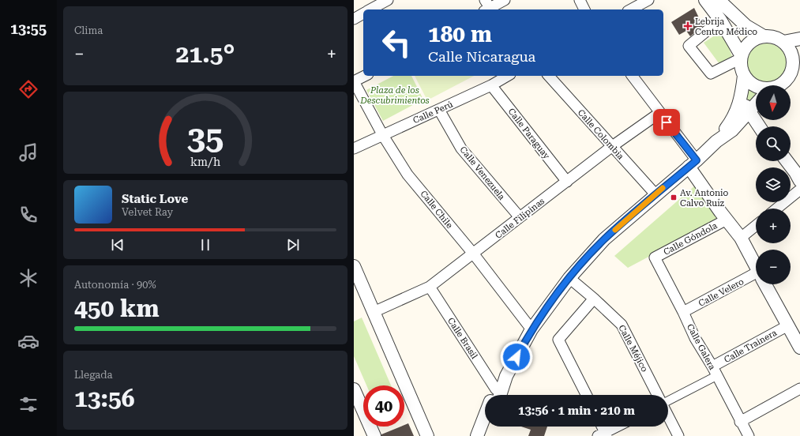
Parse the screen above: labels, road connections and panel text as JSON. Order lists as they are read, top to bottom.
{
  "streets": {
    "street": [
      "Calle Perú",
      "Calle Paraguay",
      "Calle Colombia",
      "Calle Venezuela",
      "Calle Chile",
      "Calle Filipinas",
      "Calle Góndola",
      "Calle Velero",
      "Calle Brasil",
      "Calle Trainera",
      "Calle Galera",
      "Calle Méjico"
    ]
  },
  "crossings": [
    ["Calle Perú", "Calle Paraguay"],
    ["Calle Perú", "Calle Venezuela"],
    ["Calle Perú", "Calle Chile"],
    ["Calle Paraguay", "Calle Filipinas"],
    ["Calle Colombia", "Calle Filipinas"],
    ["Calle Venezuela", "Calle Filipinas"],
    ["Calle Chile", "Calle Filipinas"],
    ["Calle Filipinas", "Calle Brasil"],
    ["Calle Góndola", "Calle Galera"],
    ["Calle Velero", "Calle Galera"],
    ["Calle Trainera", "Calle Galera"]
  ],
  "parks": ["Plaza de los Descubrimientos"],
  "places": {
    "health": ["Lebrija Centro Médico"],
    "transit": ["Av. Antonio Calvo Ruiz"]
  },
  "north": "bottom",
  "page": {
    "tabs": "13:55",
    "tile": [
      "Clima",
      ["Autonomía · 90%", "450 km"],
      ["Llegada", "13:56"]
    ],
    "turn": ["180 m", "Calle Nicaragua"],
    "heat": ["−", "21.5°", "+"],
    "map_buttons": ["+", "−"],
    "song": ["Static Love", "Velvet Ray"],
    "limit": "40",
    "trip": "13:56 · 1 min · 210 m",
    "gauge": ["35", "km/h"]
  }
}
